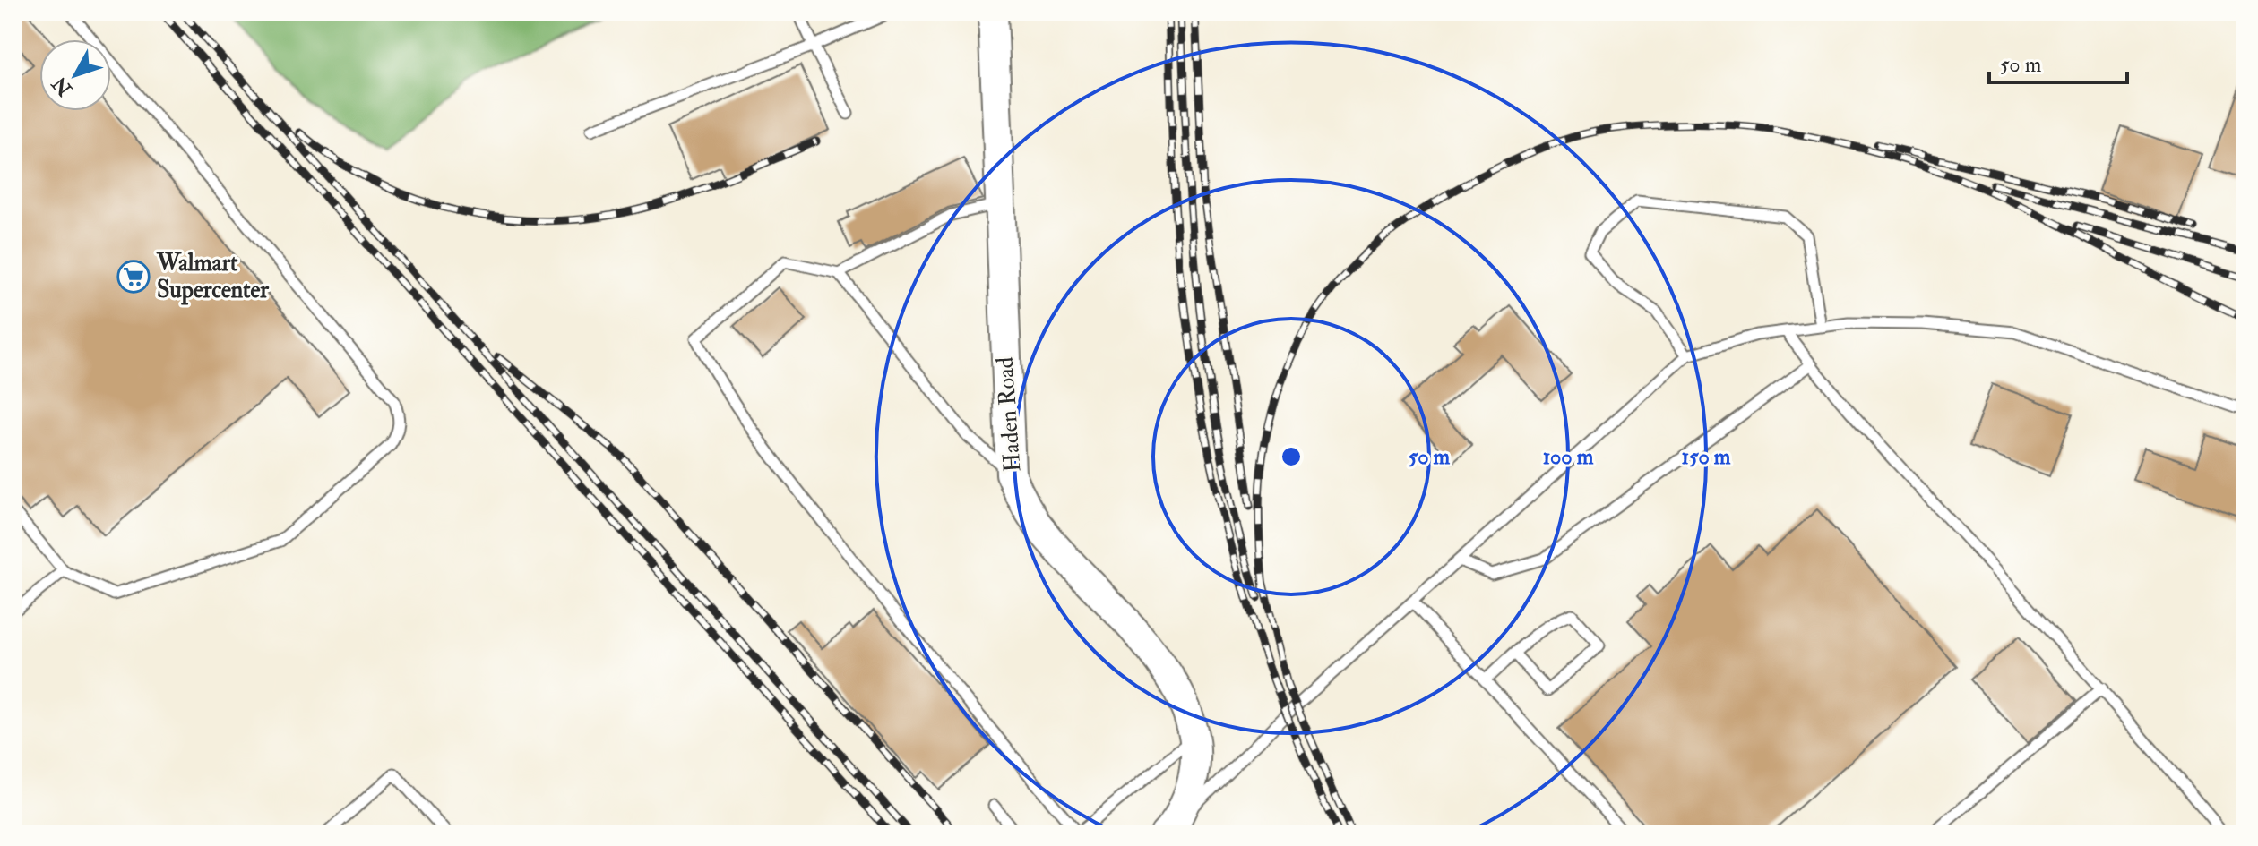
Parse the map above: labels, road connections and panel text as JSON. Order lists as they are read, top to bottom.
{
  "streets": {
    "street": ["Haden Road"]
  },
  "places": {
    "supermarket": ["Walmart Supercenter"]
  },
  "scale_bar": "50 m",
  "north": "bottom left",
  "rings": ["50 m", "100 m", "150 m"]
}
